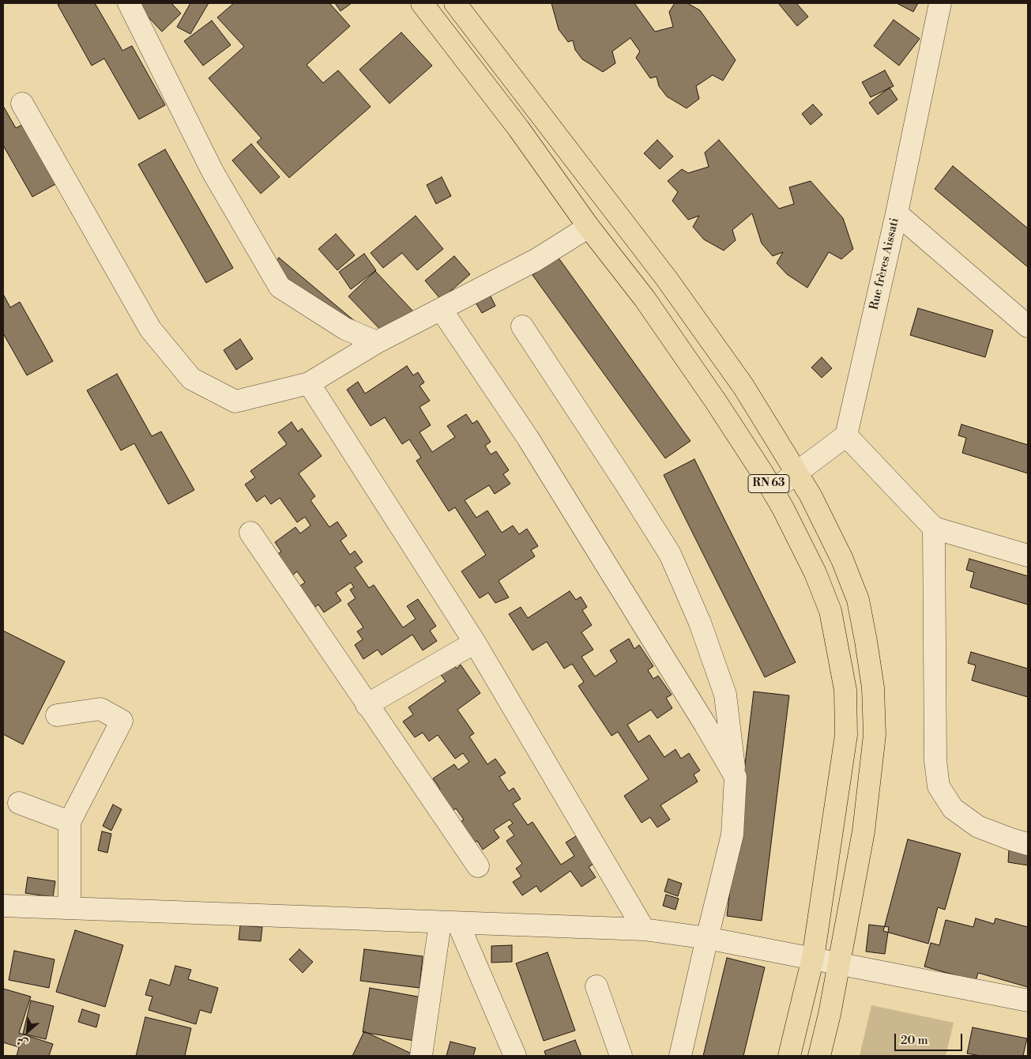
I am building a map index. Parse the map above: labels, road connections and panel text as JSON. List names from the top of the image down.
{
  "streets": {
    "main road": ["RN 63"],
    "street": ["Rue frères Aissati"]
  },
  "scale_bar": "20 m",
  "north": "bottom left"
}
